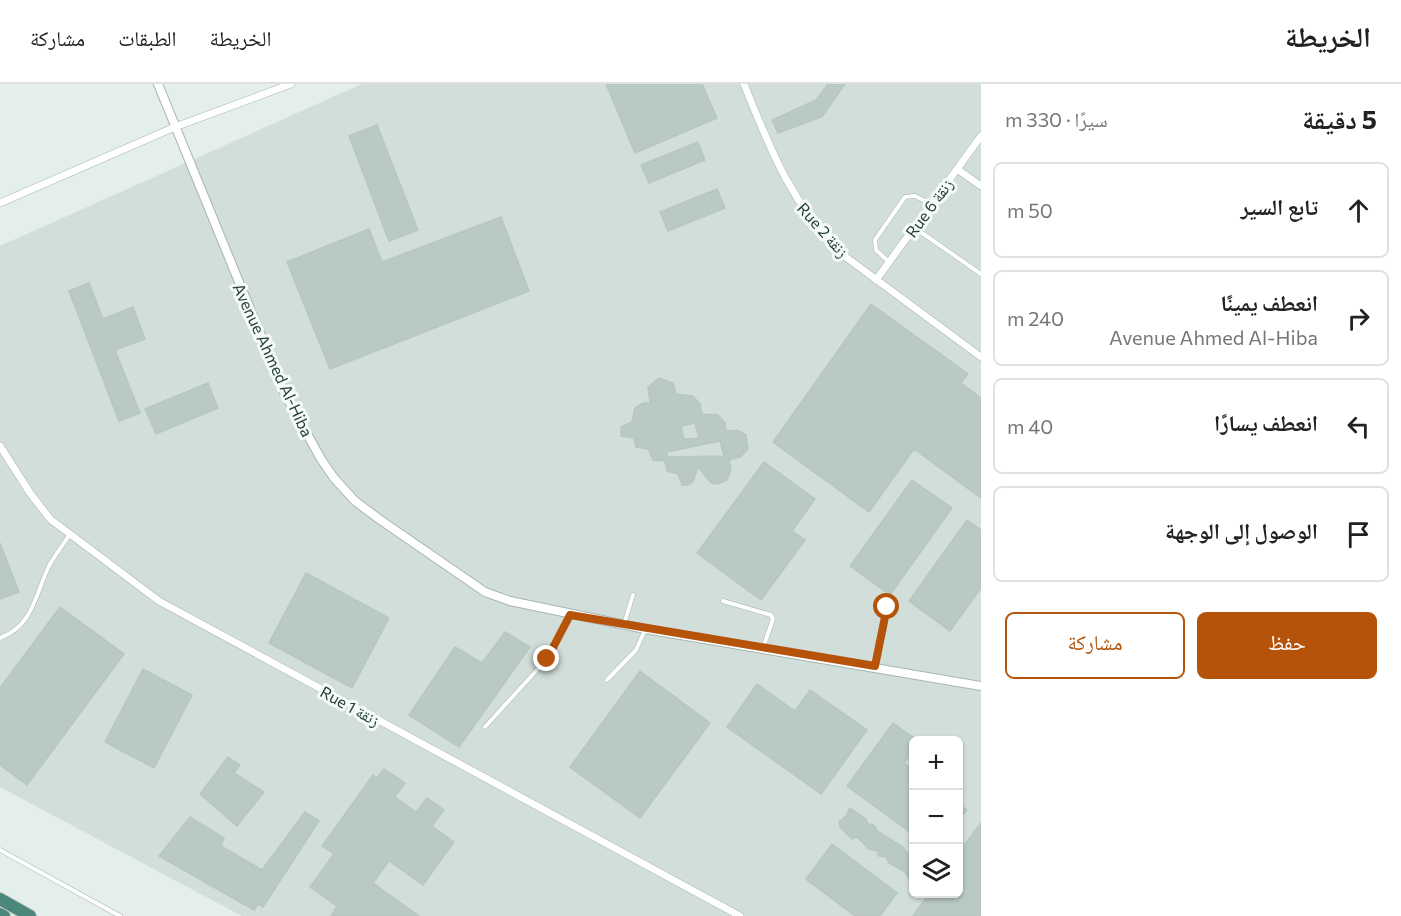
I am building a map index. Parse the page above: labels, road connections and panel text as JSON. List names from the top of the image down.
{
  "streets": {
    "street": [
      "Rue 6 زنقة",
      "Rue 2 زنقة",
      "Avenue Ahmed Al-Hiba",
      "Rue 1 زنقة"
    ]
  },
  "crossings": [
    ["Rue 6 زنقة", "Rue 2 زنقة"]
  ],
  "page": {
    "header": "الخريطة",
    "nav": ["الخريطة", "الطبقات", "مشاركة"],
    "heading": ["5 دقيقة", "سيرًا · 330 m"],
    "list": [
      ["تابع السير", "50 m"],
      ["انعطف يمينًا", "Avenue Ahmed Al-Hiba", "240 m"],
      ["انعطف يسارًا", "40 m"],
      "الوصول إلى الوجهة"
    ],
    "buttons": ["حفظ", "مشاركة"],
    "map_buttons": ["+", "−"]
  }
}
